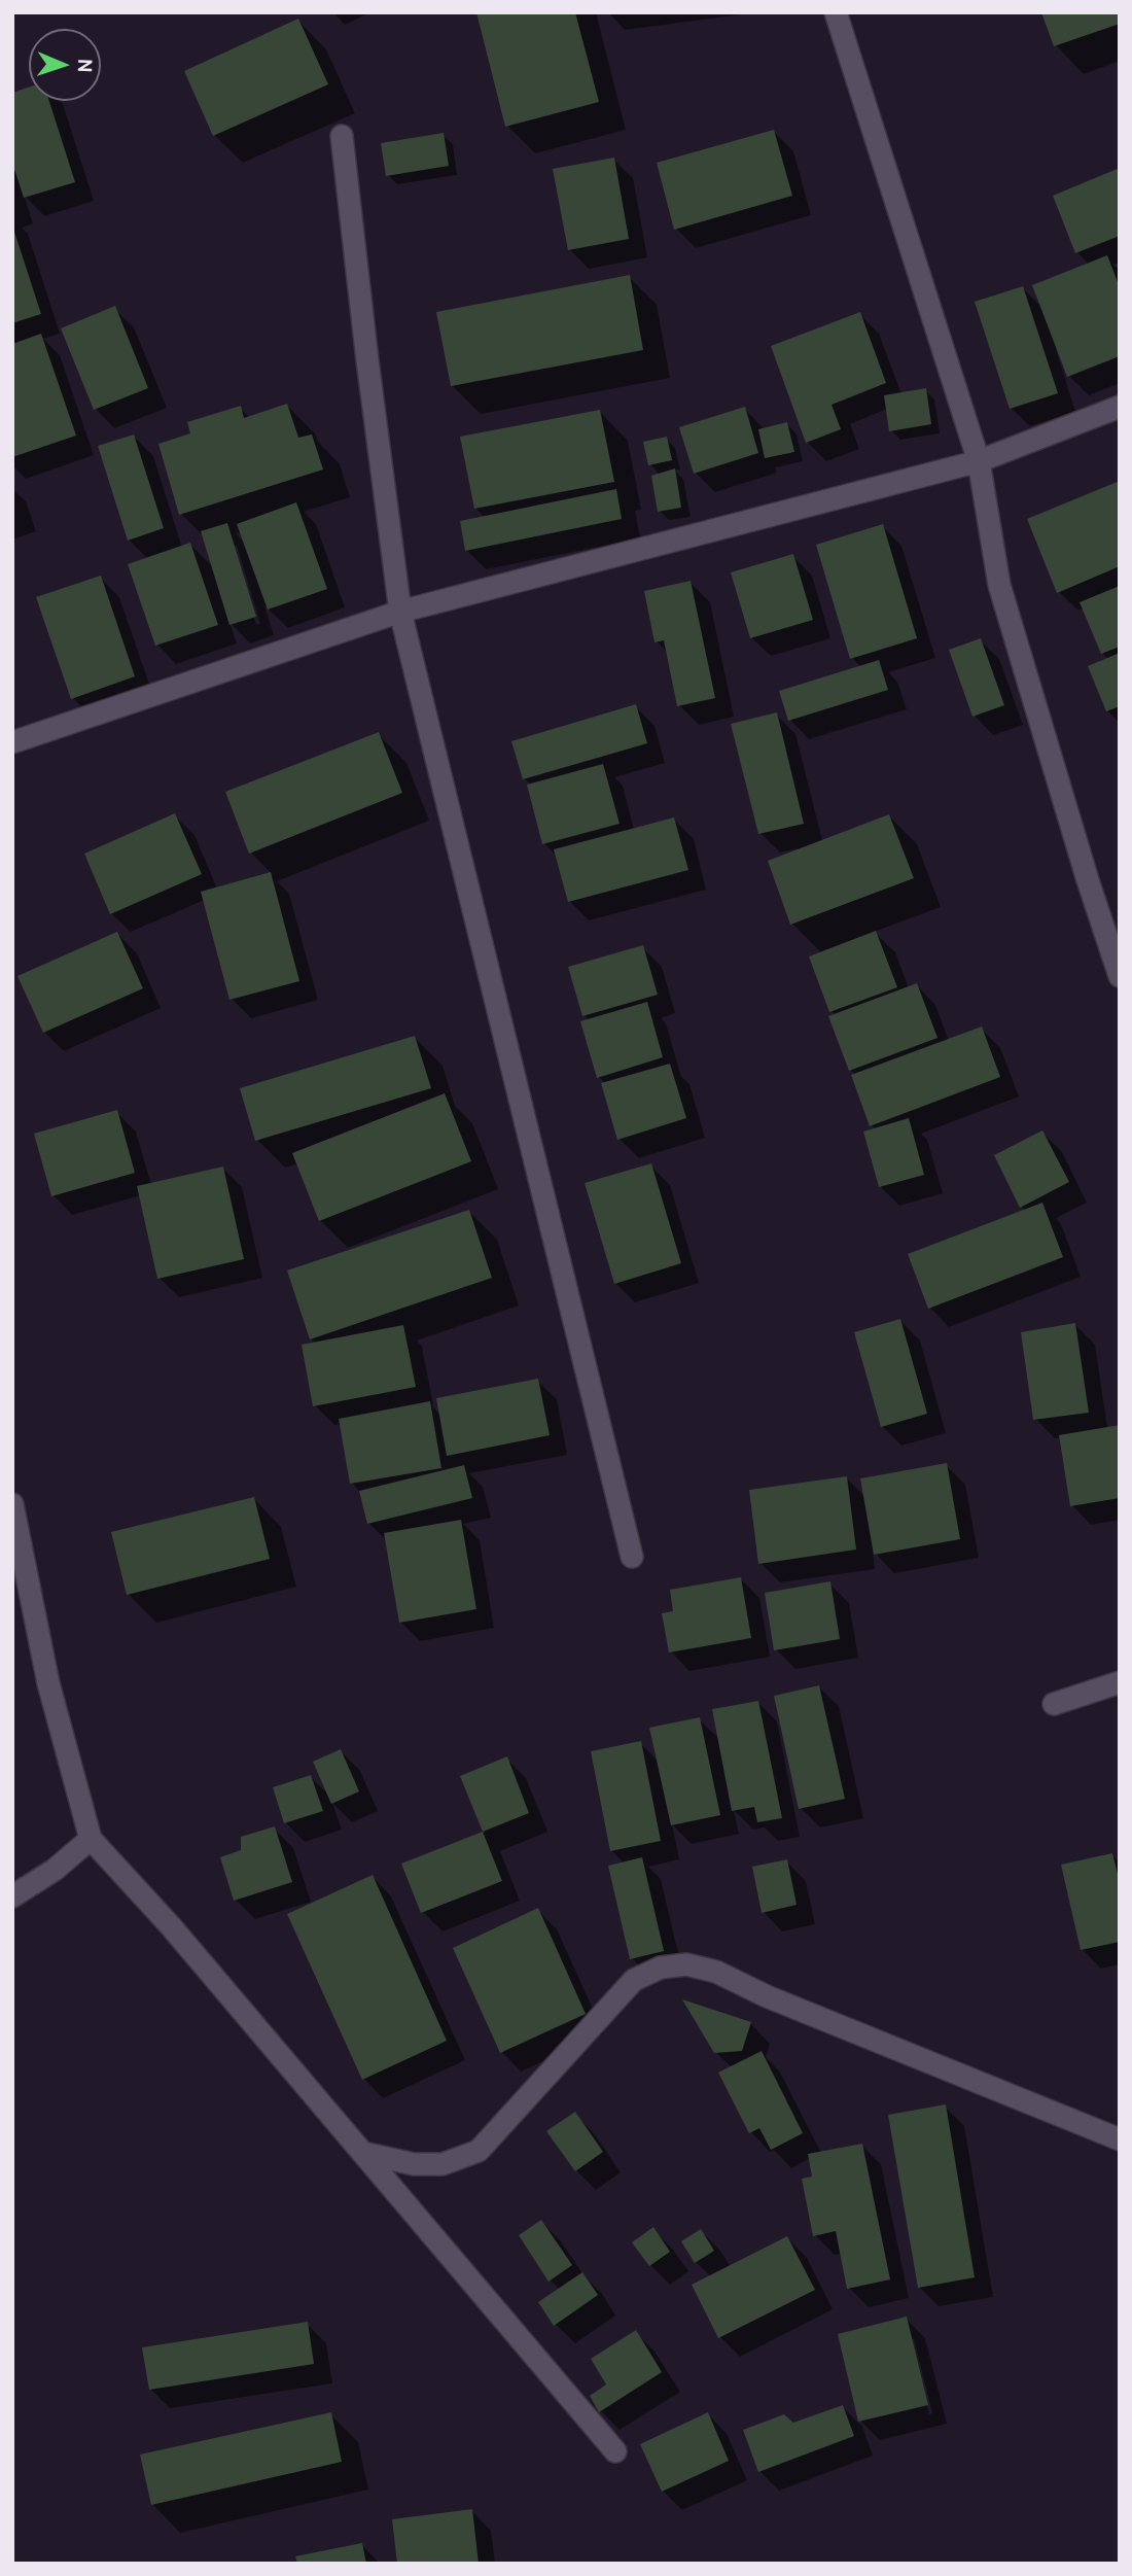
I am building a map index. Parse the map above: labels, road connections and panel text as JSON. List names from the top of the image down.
{
  "north": "right"
}
